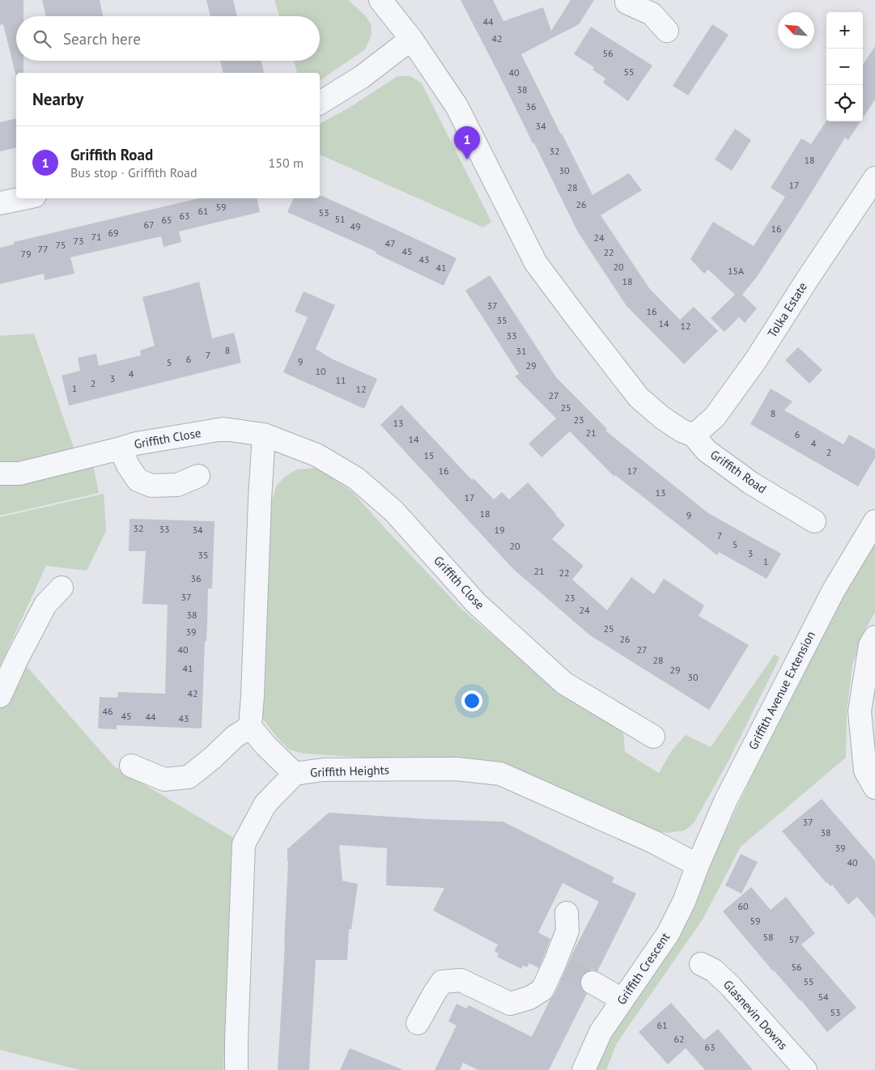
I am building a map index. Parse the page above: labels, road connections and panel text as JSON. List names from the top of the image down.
{
  "streets": {
    "street": [
      "Tolka Estate",
      "Griffith Close",
      "Griffith Road",
      "Griffith Avenue Extension",
      "Griffith Heights",
      "Griffith Crescent",
      "Glasnevin Downs"
    ]
  },
  "crossings": [
    ["Tolka Estate", "Griffith Road"],
    ["Griffith Avenue Extension", "Griffith Heights"],
    ["Griffith Avenue Extension", "Griffith Crescent"],
    ["Griffith Heights", "Griffith Crescent"]
  ],
  "house_numbers": [
    "44",
    "42",
    "56",
    "55",
    "40",
    "38",
    "36",
    "34",
    "32",
    "18",
    "30",
    "17",
    "28",
    "26",
    "59",
    "61",
    "53",
    "63",
    "51",
    "65",
    "67",
    "49",
    "16",
    "69",
    "71",
    "24",
    "73",
    "47",
    "75",
    "77",
    "45",
    "22",
    "79",
    "43",
    "20",
    "41",
    "15A",
    "18",
    "37",
    "16",
    "35",
    "14",
    "12",
    "33",
    "8",
    "31",
    "7",
    "6",
    "9",
    "5",
    "29",
    "10",
    "4",
    "3",
    "11",
    "2",
    "1",
    "12",
    "27",
    "25",
    "8",
    "23",
    "13",
    "21",
    "6",
    "14",
    "4",
    "2",
    "15",
    "16",
    "17",
    "13",
    "17",
    "18",
    "9",
    "32",
    "33",
    "34",
    "19",
    "7",
    "5",
    "20",
    "3",
    "35",
    "1",
    "21",
    "22",
    "36",
    "37",
    "23",
    "24",
    "38",
    "25",
    "39",
    "26",
    "40",
    "27",
    "28",
    "41",
    "29",
    "30",
    "42",
    "46",
    "45",
    "44",
    "43",
    "37",
    "38",
    "39",
    "40",
    "60",
    "59",
    "58",
    "57",
    "56",
    "55",
    "54",
    "53",
    "61",
    "62",
    "63"
  ],
  "north": "top left",
  "page": {
    "map_buttons": ["+", "−"],
    "search": "Search here",
    "heading": "Nearby",
    "list": [
      {
        "mark": "1",
        "name": "Griffith Road",
        "note": "Bus stop · Griffith Road",
        "value": "150 m"
      }
    ],
    "pins": "1"
  }
}
